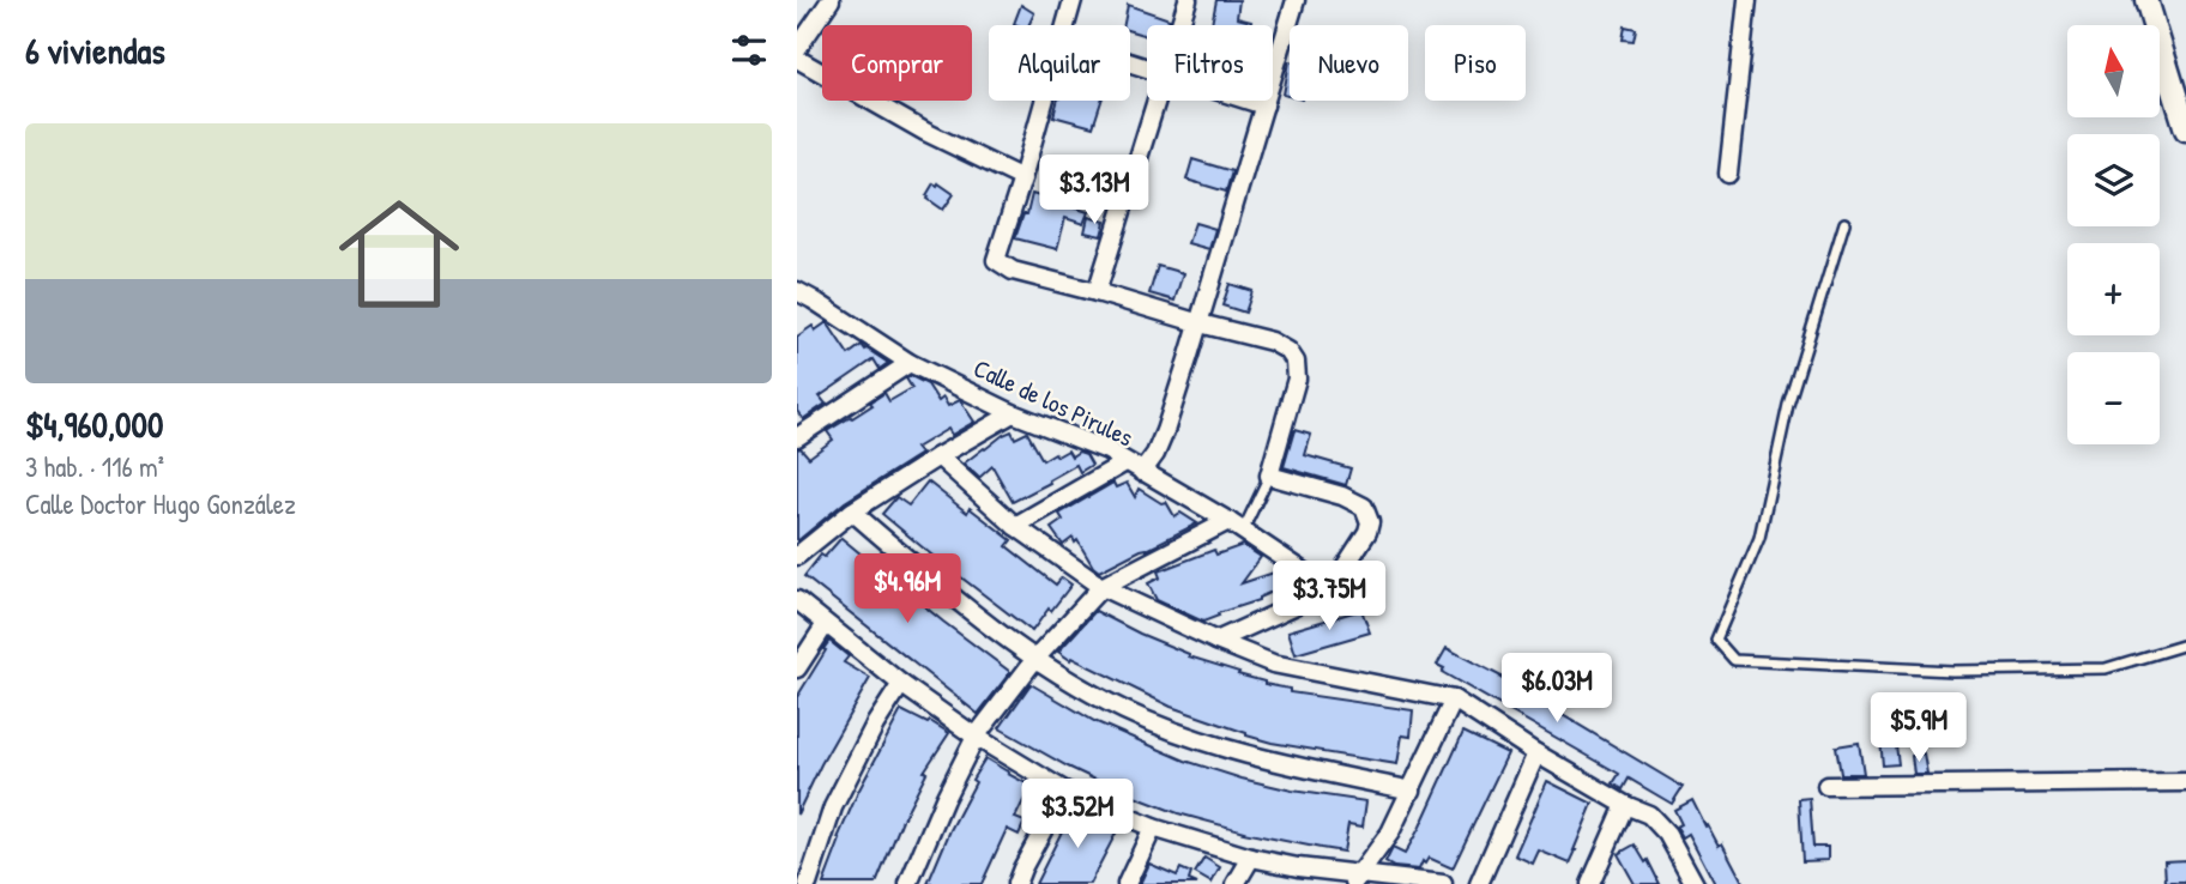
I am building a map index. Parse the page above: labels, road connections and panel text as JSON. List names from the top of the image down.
{
  "streets": {
    "street": ["Calle de los Pirules"]
  },
  "north": "top",
  "page": {
    "heading": "6 viviendas",
    "map_buttons": ["+", "−"],
    "chip": [
      "Comprar",
      "Alquilar",
      "Filtros",
      "Nuevo",
      "Piso"
    ],
    "list": [
      {
        "name": "$4,960,000",
        "note": "3 hab. · 116 m² · Calle Doctor Hugo González"
      }
    ],
    "price": [
      "$3.13M",
      "$4.96M",
      "$3.75M",
      "$6.03M",
      "$5.9M",
      "$3.52M"
    ]
  }
}
